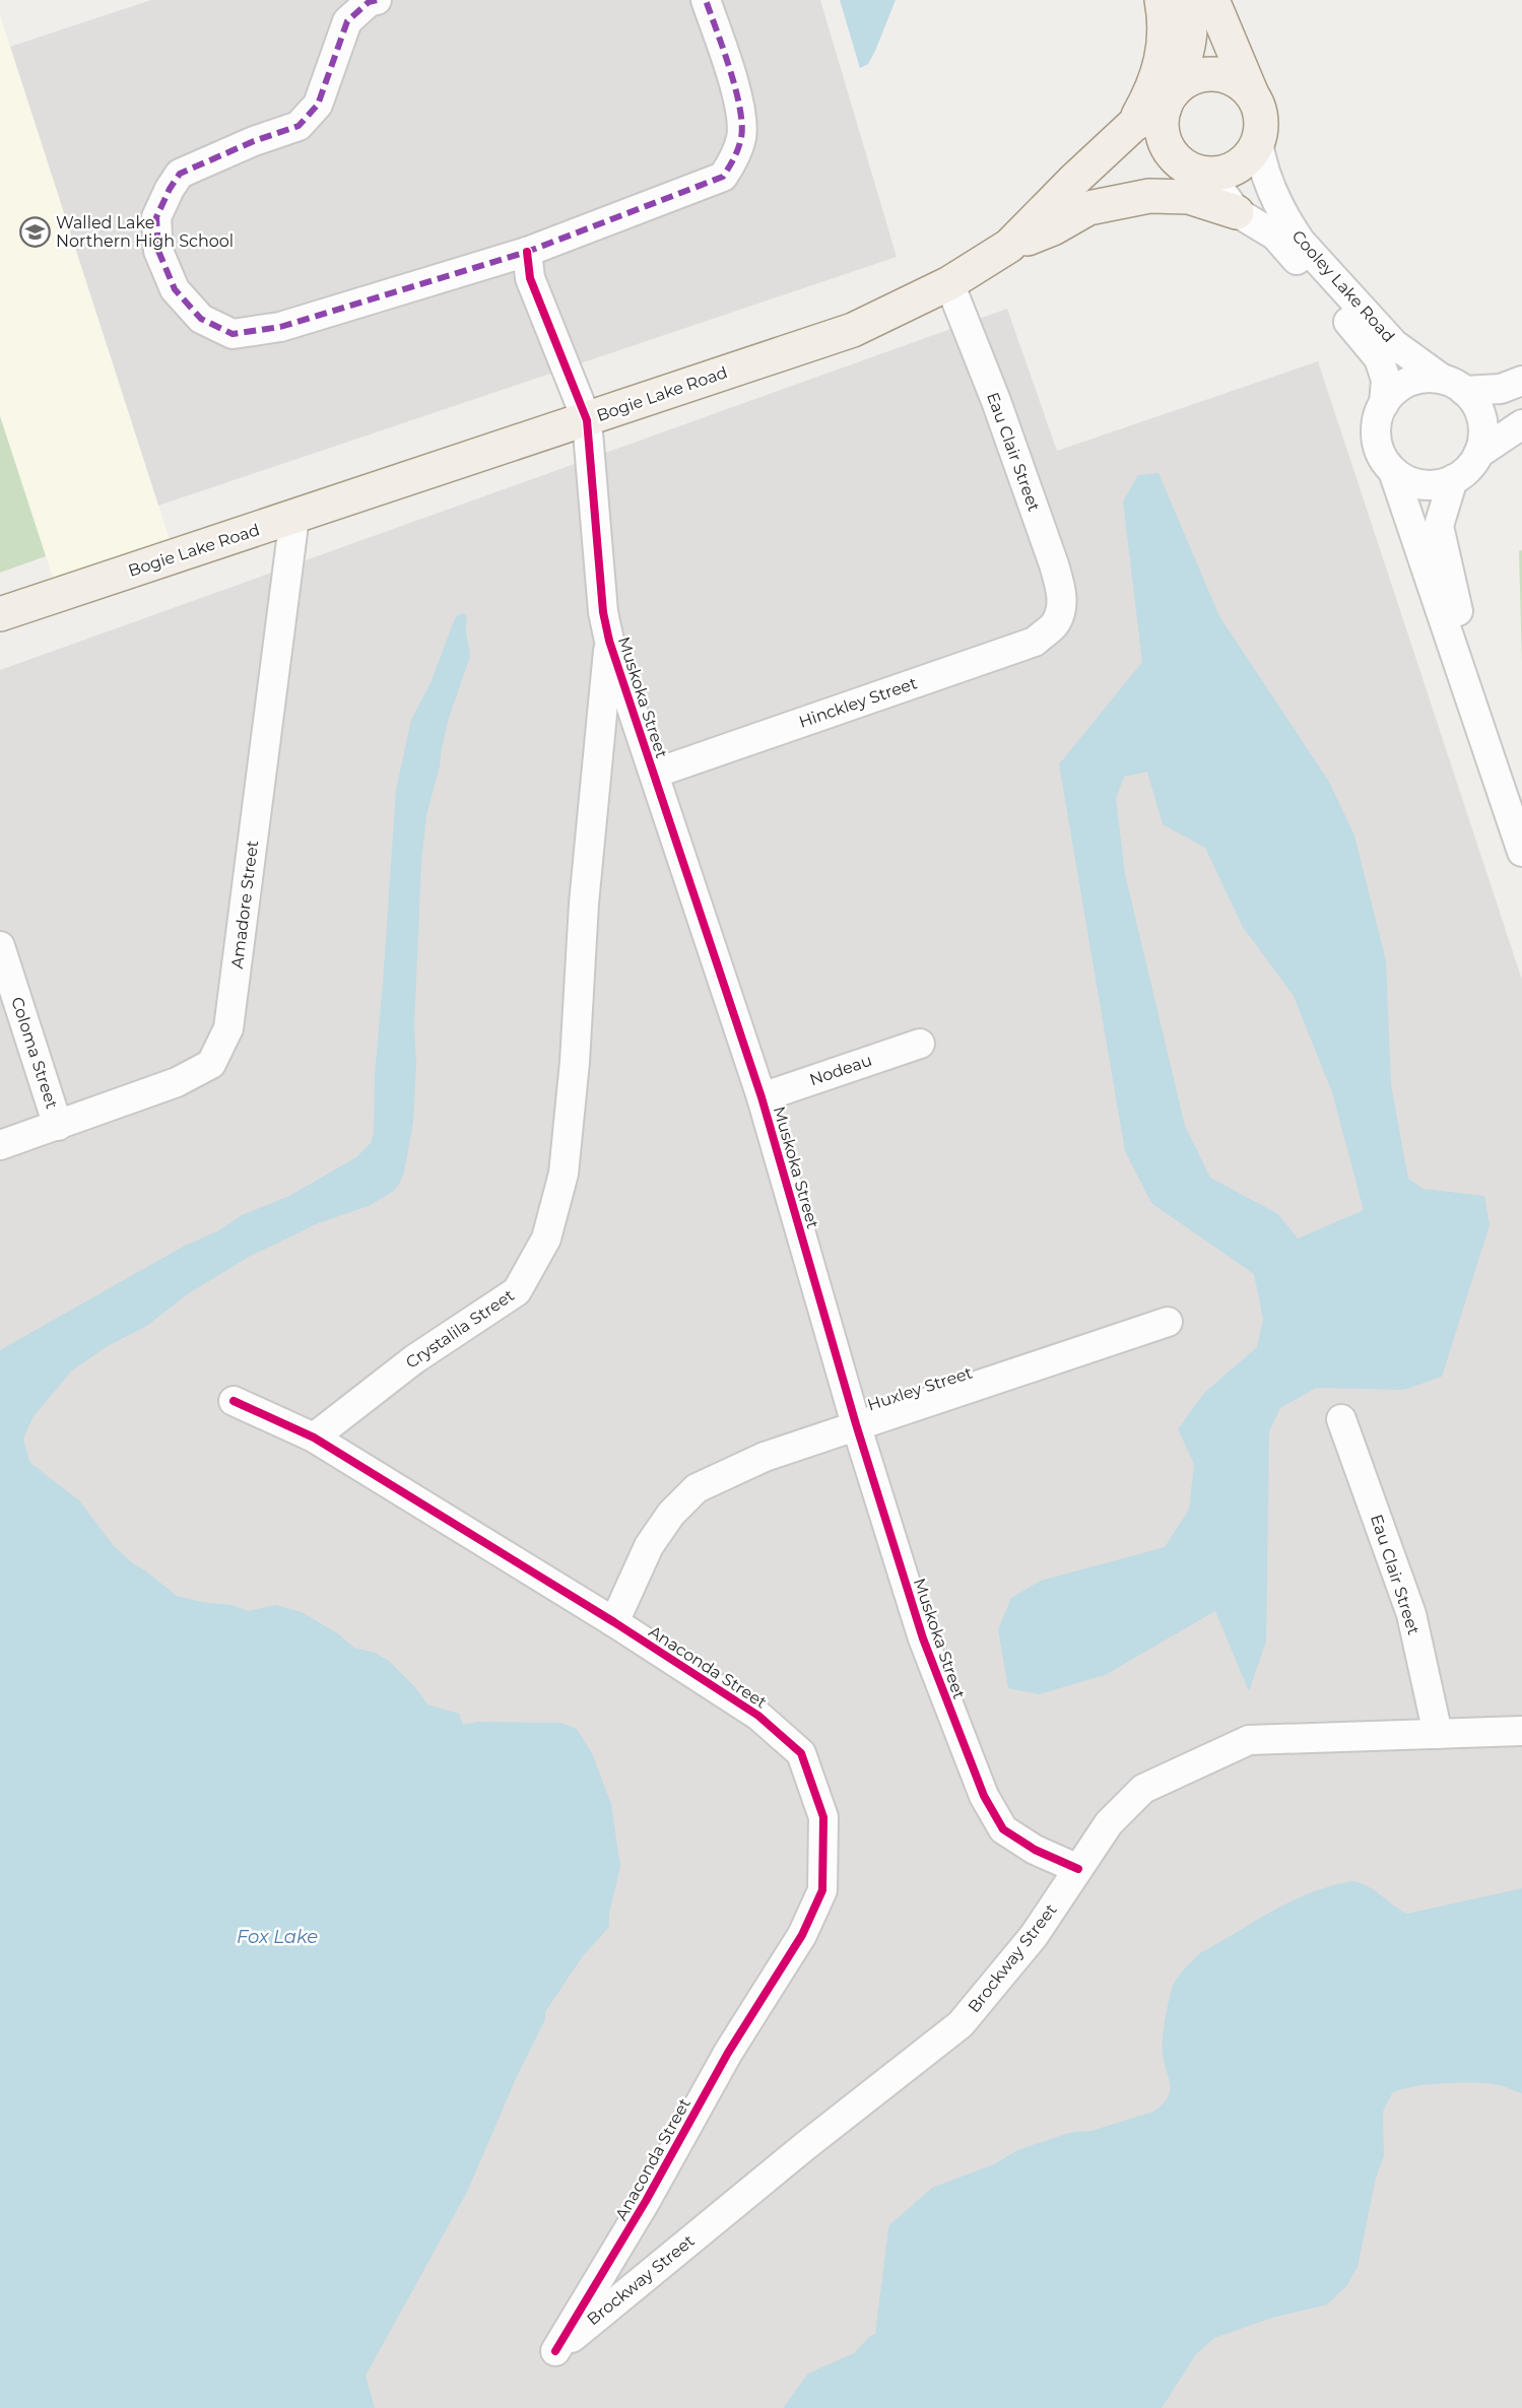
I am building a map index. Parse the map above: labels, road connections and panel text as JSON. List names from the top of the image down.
{
  "streets": {
    "main road": ["Bogie Lake Road"],
    "street": [
      "Cooley Lake Road",
      "Eau Clair Street",
      "Muskoka Street",
      "Hinckley Street",
      "Amadore Street",
      "Coloma Street",
      "Nodeau",
      "Crystalila Street",
      "Huxley Street",
      "Anaconda Street",
      "Brockway Street"
    ]
  },
  "crossings": [
    ["Cooley Lake Road", "Bogie Lake Road"],
    ["Bogie Lake Road", "Eau Clair Street"],
    ["Bogie Lake Road", "Muskoka Street"],
    ["Bogie Lake Road", "Amadore Street"],
    ["Eau Clair Street", "Hinckley Street"],
    ["Eau Clair Street", "Brockway Street"],
    ["Muskoka Street", "Hinckley Street"],
    ["Muskoka Street", "Nodeau"],
    ["Muskoka Street", "Crystalila Street"],
    ["Muskoka Street", "Huxley Street"],
    ["Muskoka Street", "Brockway Street"],
    ["Amadore Street", "Coloma Street"],
    ["Crystalila Street", "Anaconda Street"],
    ["Huxley Street", "Anaconda Street"],
    ["Anaconda Street", "Brockway Street"]
  ],
  "water": ["Fox Lake"],
  "places": {
    "school or university": ["Walled Lake Northern High School"]
  }
}
